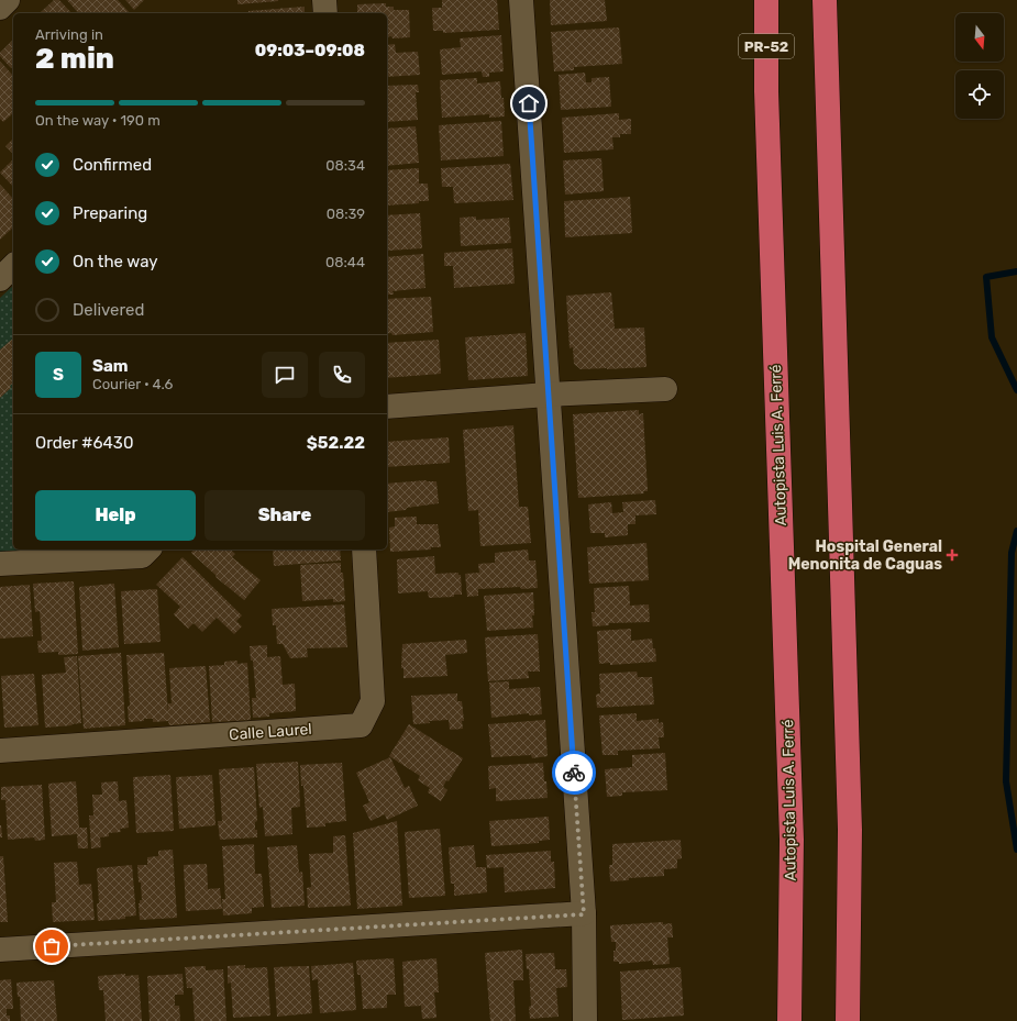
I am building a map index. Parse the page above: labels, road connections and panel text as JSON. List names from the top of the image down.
{
  "streets": {
    "highway": ["PR-52", "Autopista Luis A. Ferré"],
    "street": ["Calle Laurel"]
  },
  "places": {
    "health": ["Hospital General Menonita de Caguas"]
  },
  "north": "bottom",
  "page": {
    "heading": ["2 min", "Arriving in", "09:03–09:08"],
    "panel": [
      "Sam",
      "Courier · 4.6",
      "Order #6430",
      "$52.22"
    ],
    "bar": "On the way · 190 m",
    "list": [
      ["Confirmed", "08:34"],
      ["Preparing", "08:39"],
      ["On the way", "08:44"],
      "Delivered"
    ],
    "round": "S",
    "buttons": ["Help", "Share"]
  }
}
